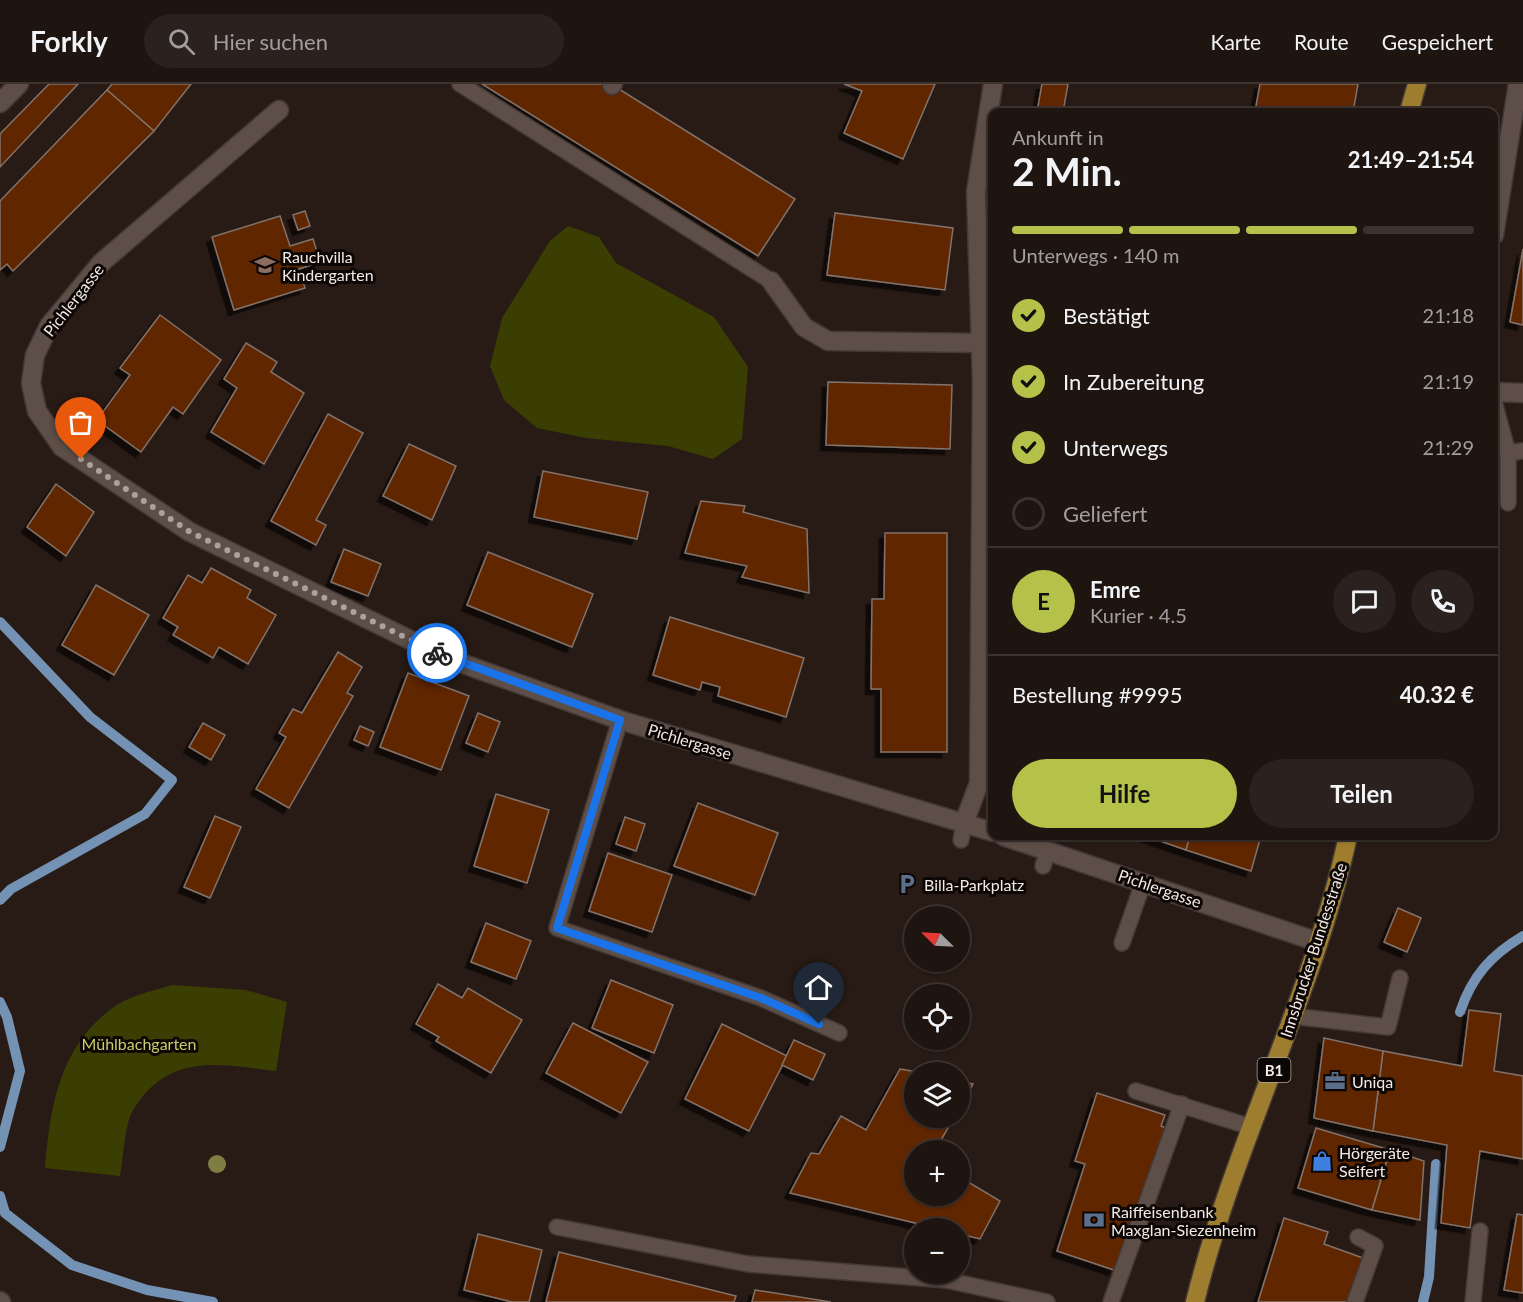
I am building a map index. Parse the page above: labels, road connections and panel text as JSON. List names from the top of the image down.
{
  "streets": {
    "main road": ["Innsbrucker Bundesstraße", "B1"],
    "street": ["Pichlergasse"]
  },
  "crossings": [
    ["Pichlergasse", "Innsbrucker Bundesstraße"]
  ],
  "parks": ["Mühlbachgarten"],
  "places": {
    "school or university": ["Rauchvilla Kindergarten"],
    "parking": ["Billa-Parkplatz"],
    "office": ["Uniqa"],
    "shop": ["Hörgeräte Seifert"],
    "bank": ["Raiffeisenbank Maxglan-Siezenheim"]
  },
  "north": "top left",
  "page": {
    "header": "Forkly",
    "search": "Hier suchen",
    "nav": ["Karte", "Route", "Gespeichert"],
    "heading": ["2 Min.", "Ankunft in", "21:49–21:54"],
    "panel": [
      "Emre",
      "Kurier · 4.5",
      "Bestellung #9995",
      "40.32 €"
    ],
    "bar": "Unterwegs · 140 m",
    "list": [
      ["Bestätigt", "21:18"],
      ["In Zubereitung", "21:19"],
      ["Unterwegs", "21:29"],
      "Geliefert"
    ],
    "round": "E",
    "buttons": ["Hilfe", "Teilen"],
    "map_buttons": ["+", "−"]
  }
}
